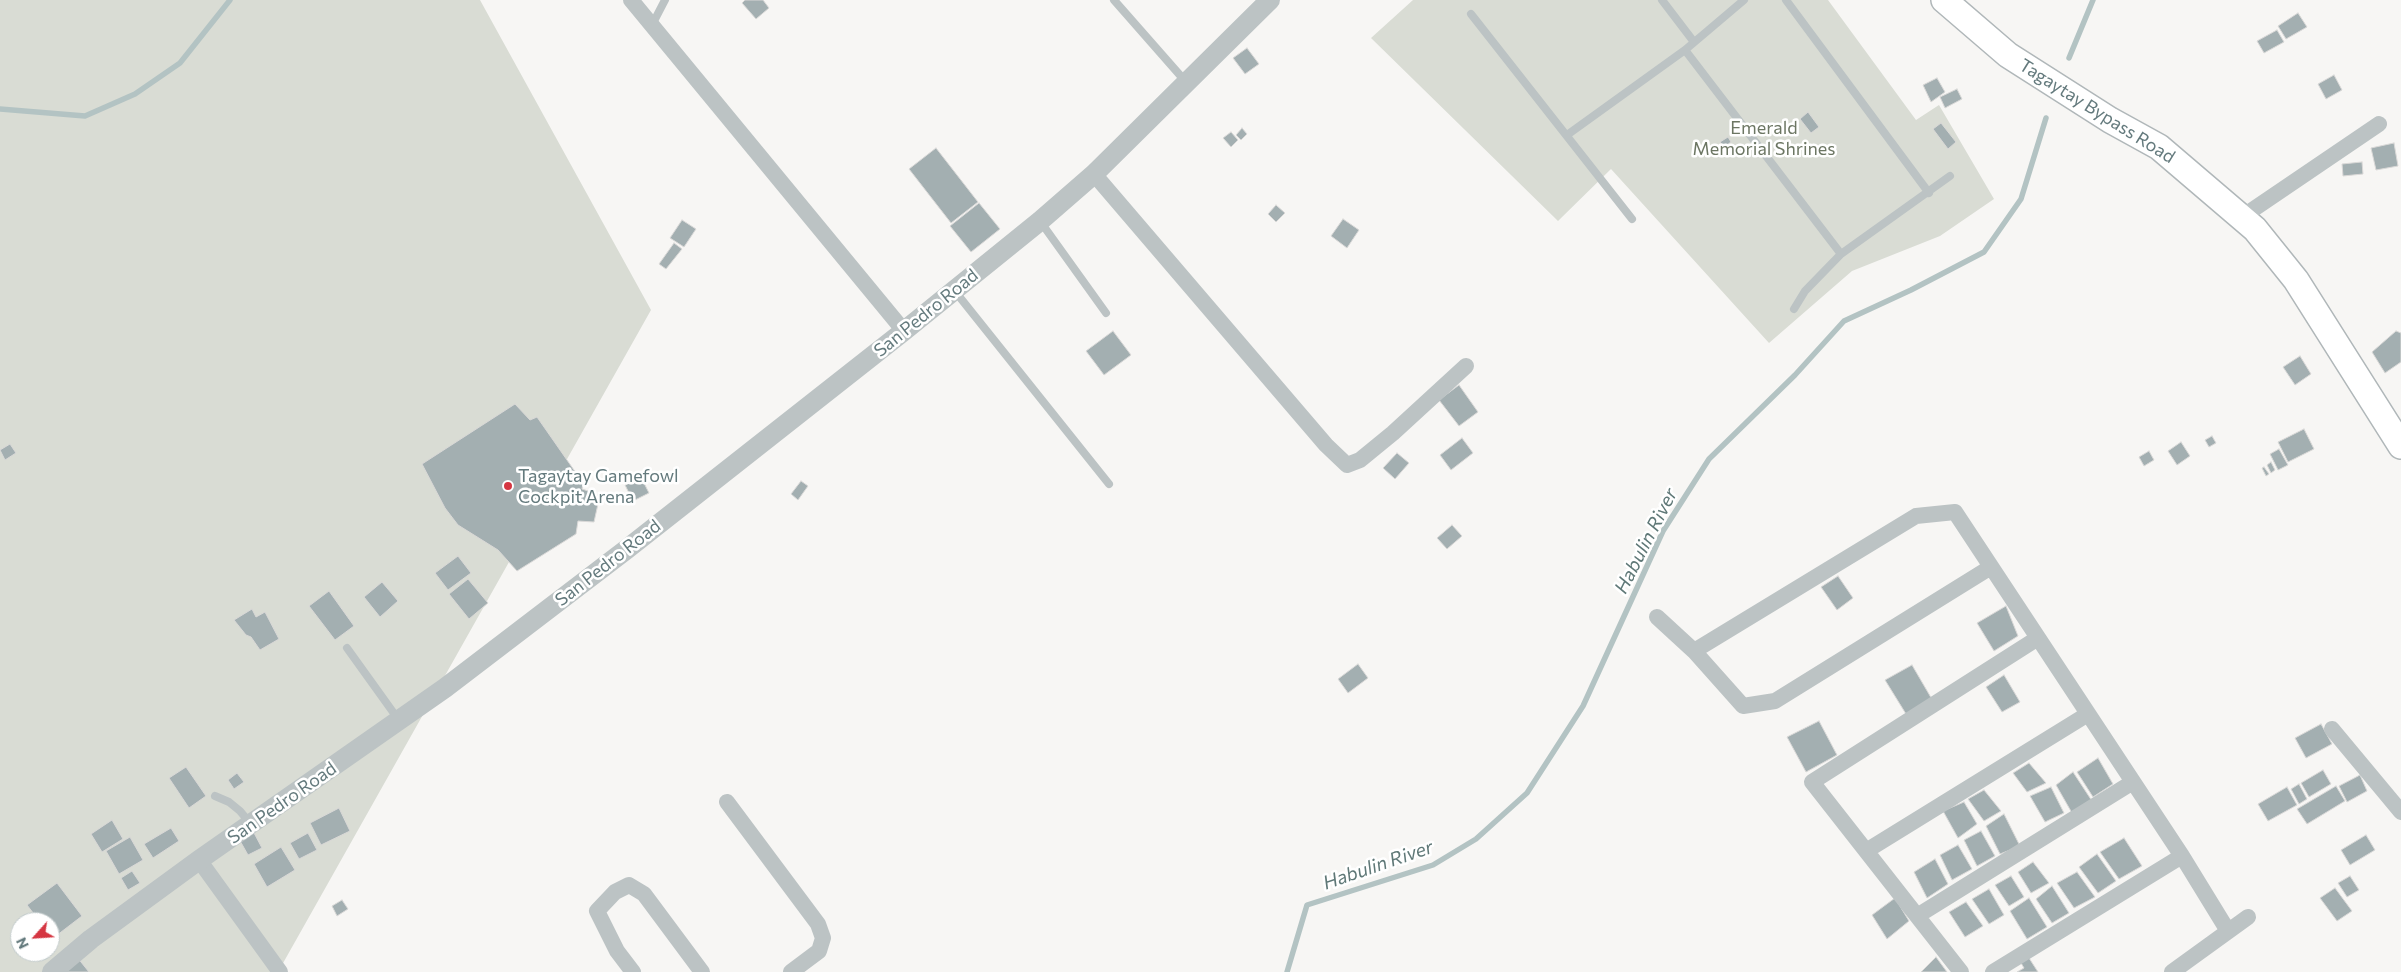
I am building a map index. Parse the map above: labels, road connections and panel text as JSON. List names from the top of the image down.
{
  "streets": {
    "main road": ["Tagaytay Bypass Road"],
    "street": ["San Pedro Road"]
  },
  "water": ["Habulin River"],
  "parks": ["Emerald Memorial Shrines"],
  "places": ["Tagaytay Gamefowl Cockpit Arena"],
  "north": "bottom left"
}
